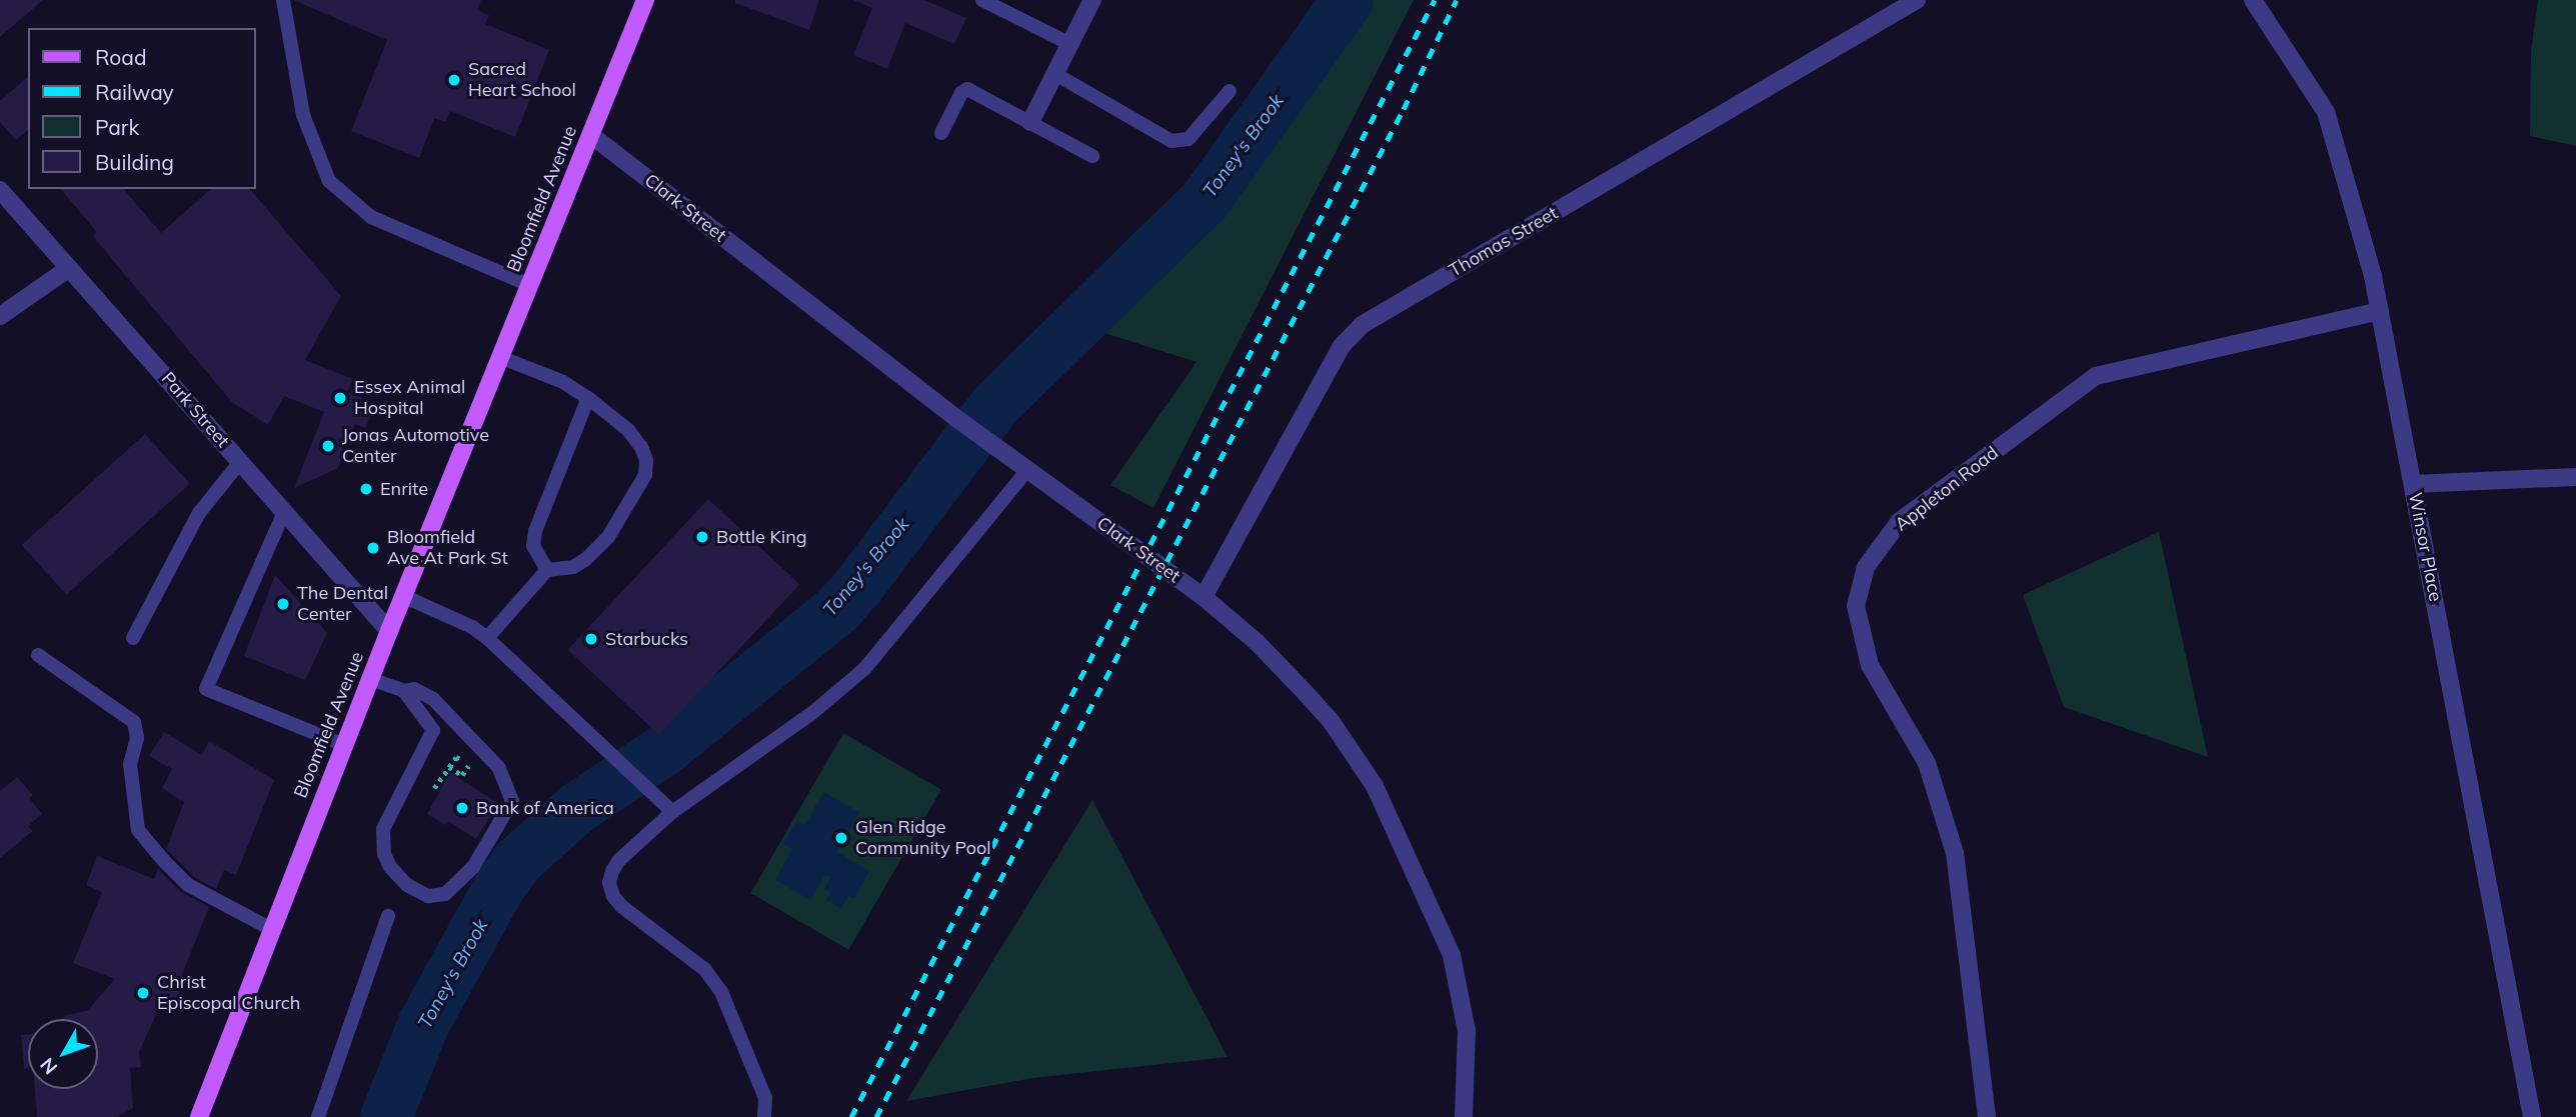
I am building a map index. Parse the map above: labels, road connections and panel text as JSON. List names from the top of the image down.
{
  "streets": {
    "main road": ["Bloomfield Avenue"],
    "street": [
      "Clark Street",
      "Thomas Street",
      "Park Street",
      "Appleton Road",
      "Winsor Place"
    ]
  },
  "crossings": [
    ["Bloomfield Avenue", "Clark Street"],
    ["Bloomfield Avenue", "Park Street"],
    ["Clark Street", "Thomas Street"],
    ["Appleton Road", "Winsor Place"]
  ],
  "water": ["Toney's Brook"],
  "places": [
    "Sacred Heart School",
    "Essex Animal Hospital",
    "Jonas Automotive Center",
    "Enrite",
    "Bottle King",
    "Bloomfield Ave At Park St",
    "The Dental Center",
    "Starbucks",
    "Bank of America",
    "Glen Ridge Community Pool",
    "Christ Episcopal Church"
  ],
  "legend": [
    "Road",
    "Railway",
    "Park",
    "Building"
  ],
  "north": "bottom left"
}
